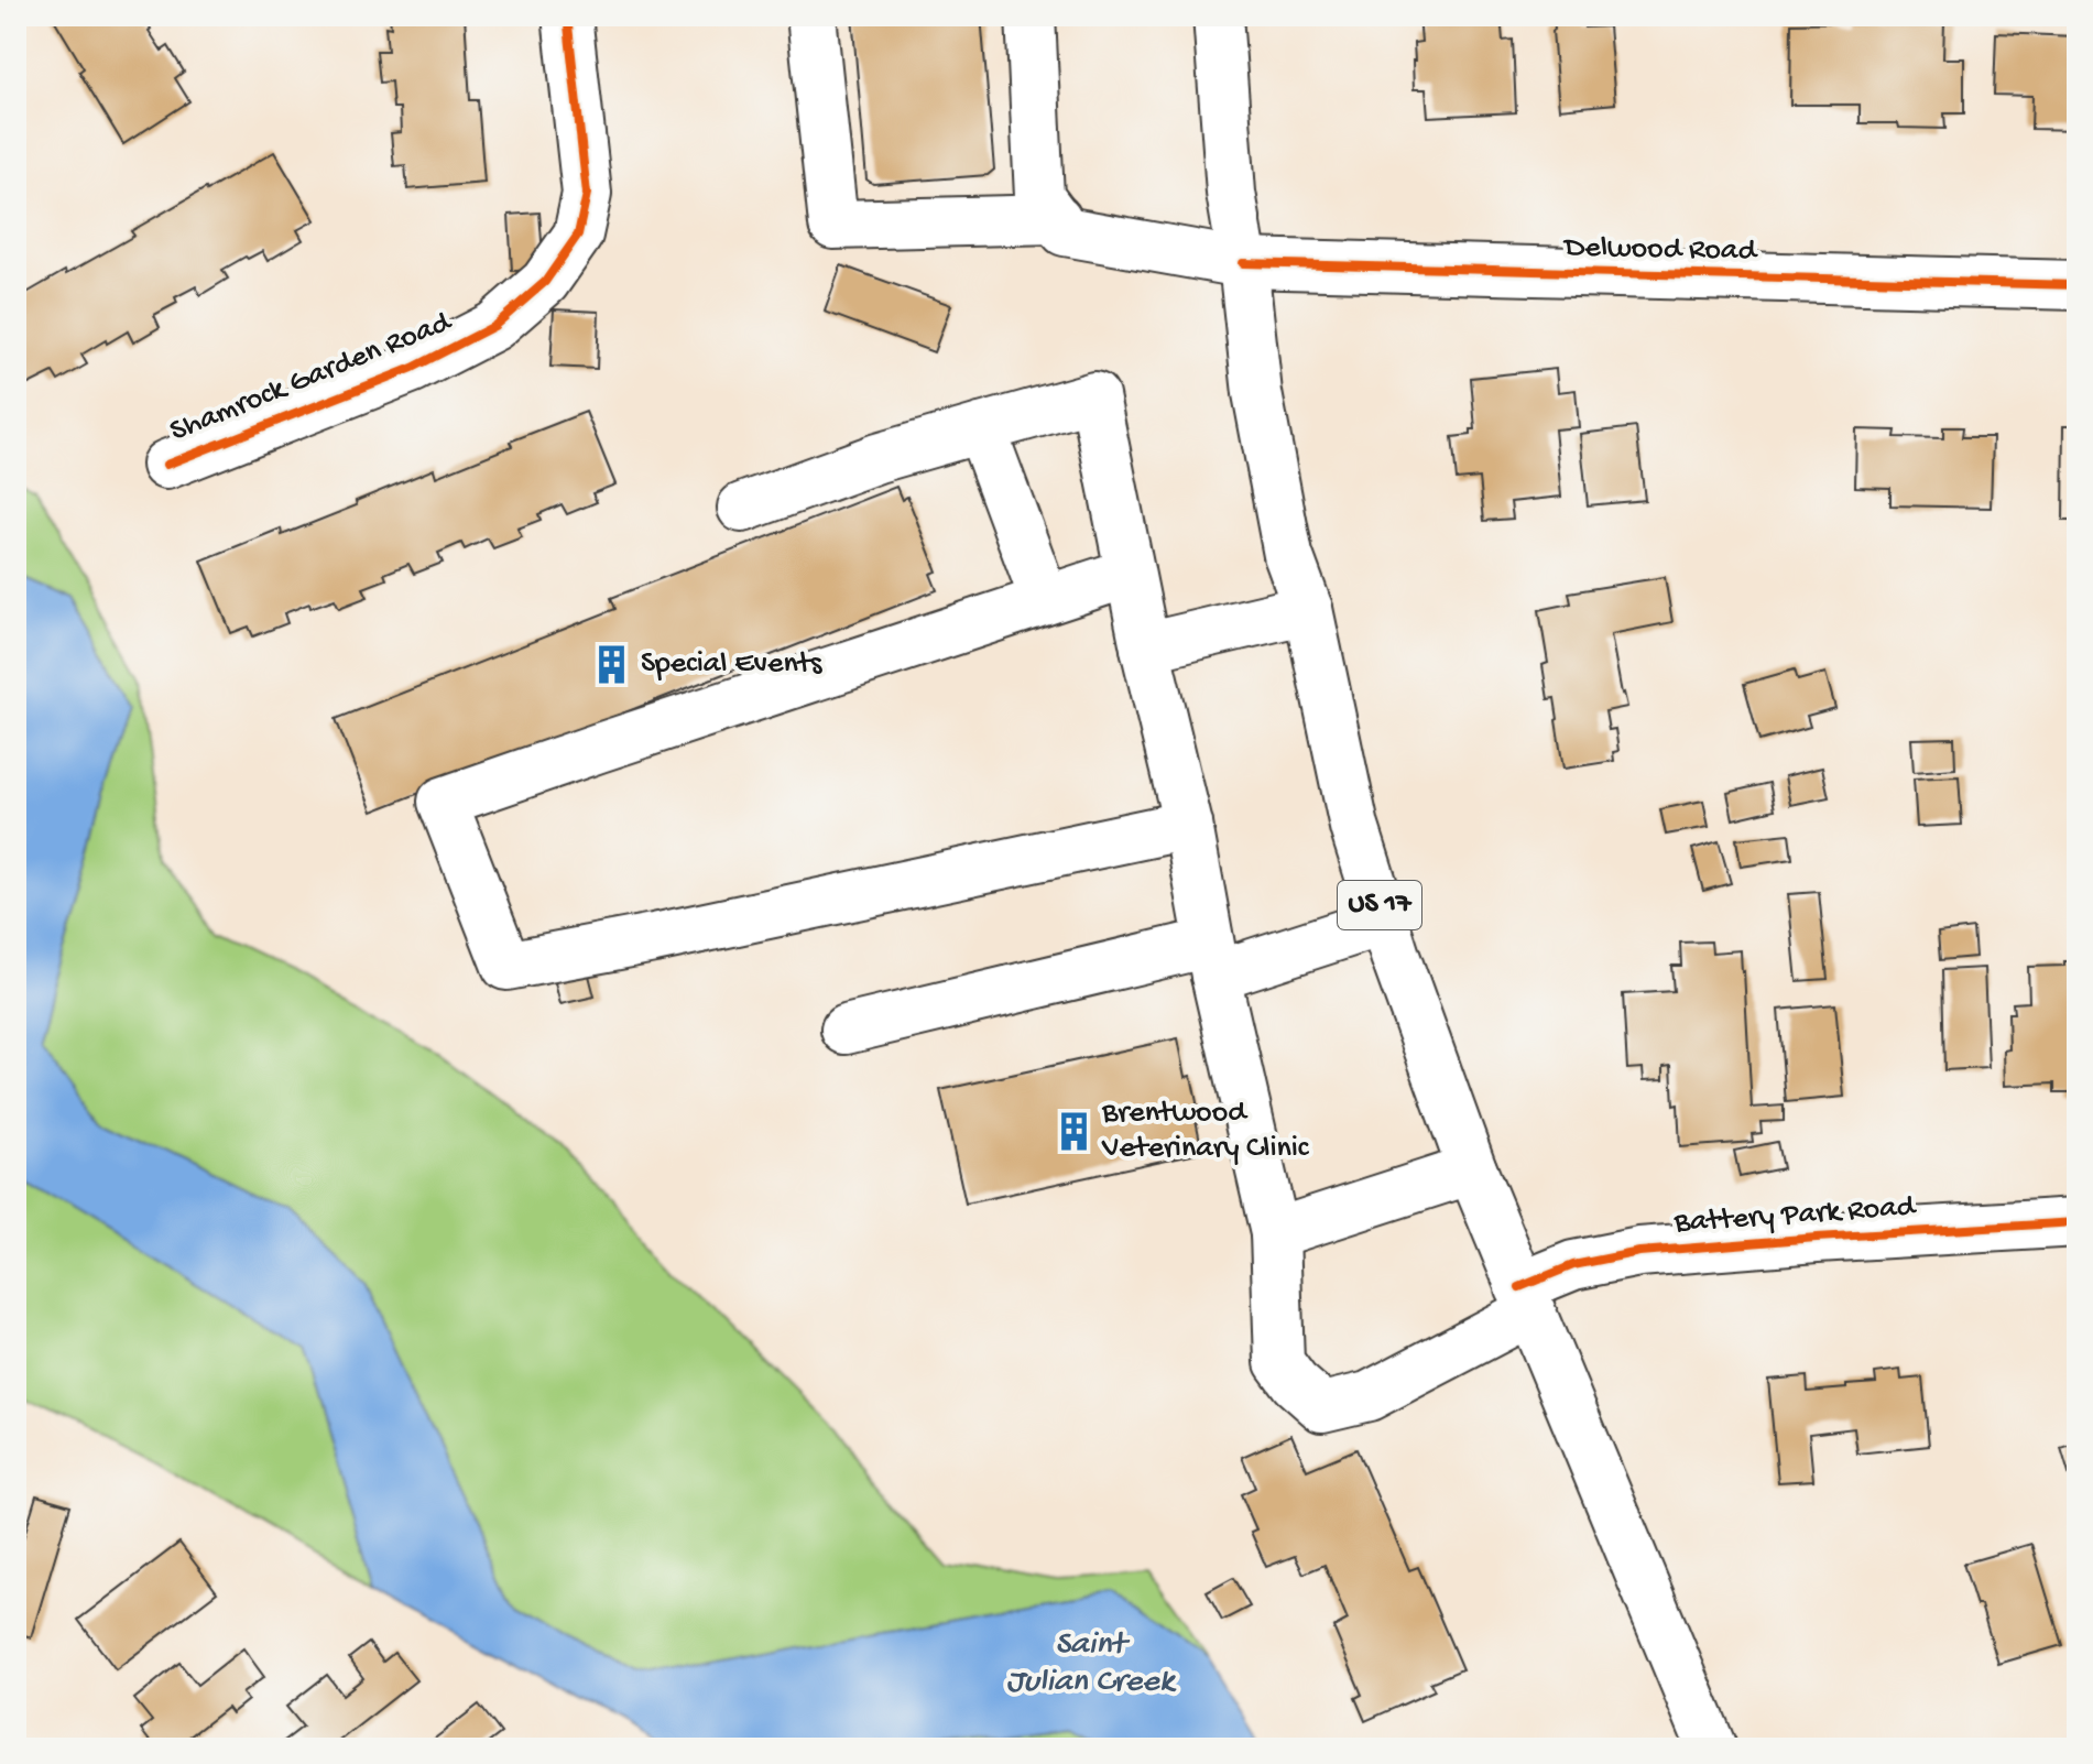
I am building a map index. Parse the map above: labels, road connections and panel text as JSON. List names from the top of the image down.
{
  "streets": {
    "street": [
      "Delwood Road",
      "Shamrock Garden Road",
      "US 17",
      "Battery Park Road"
    ]
  },
  "crossings": [
    ["Delwood Road", "US 17"],
    ["US 17", "Battery Park Road"]
  ],
  "water": ["Saint Julian Creek"],
  "places": {
    "building": ["Special Events", "Brentwood Veterinary Clinic"]
  }
}
